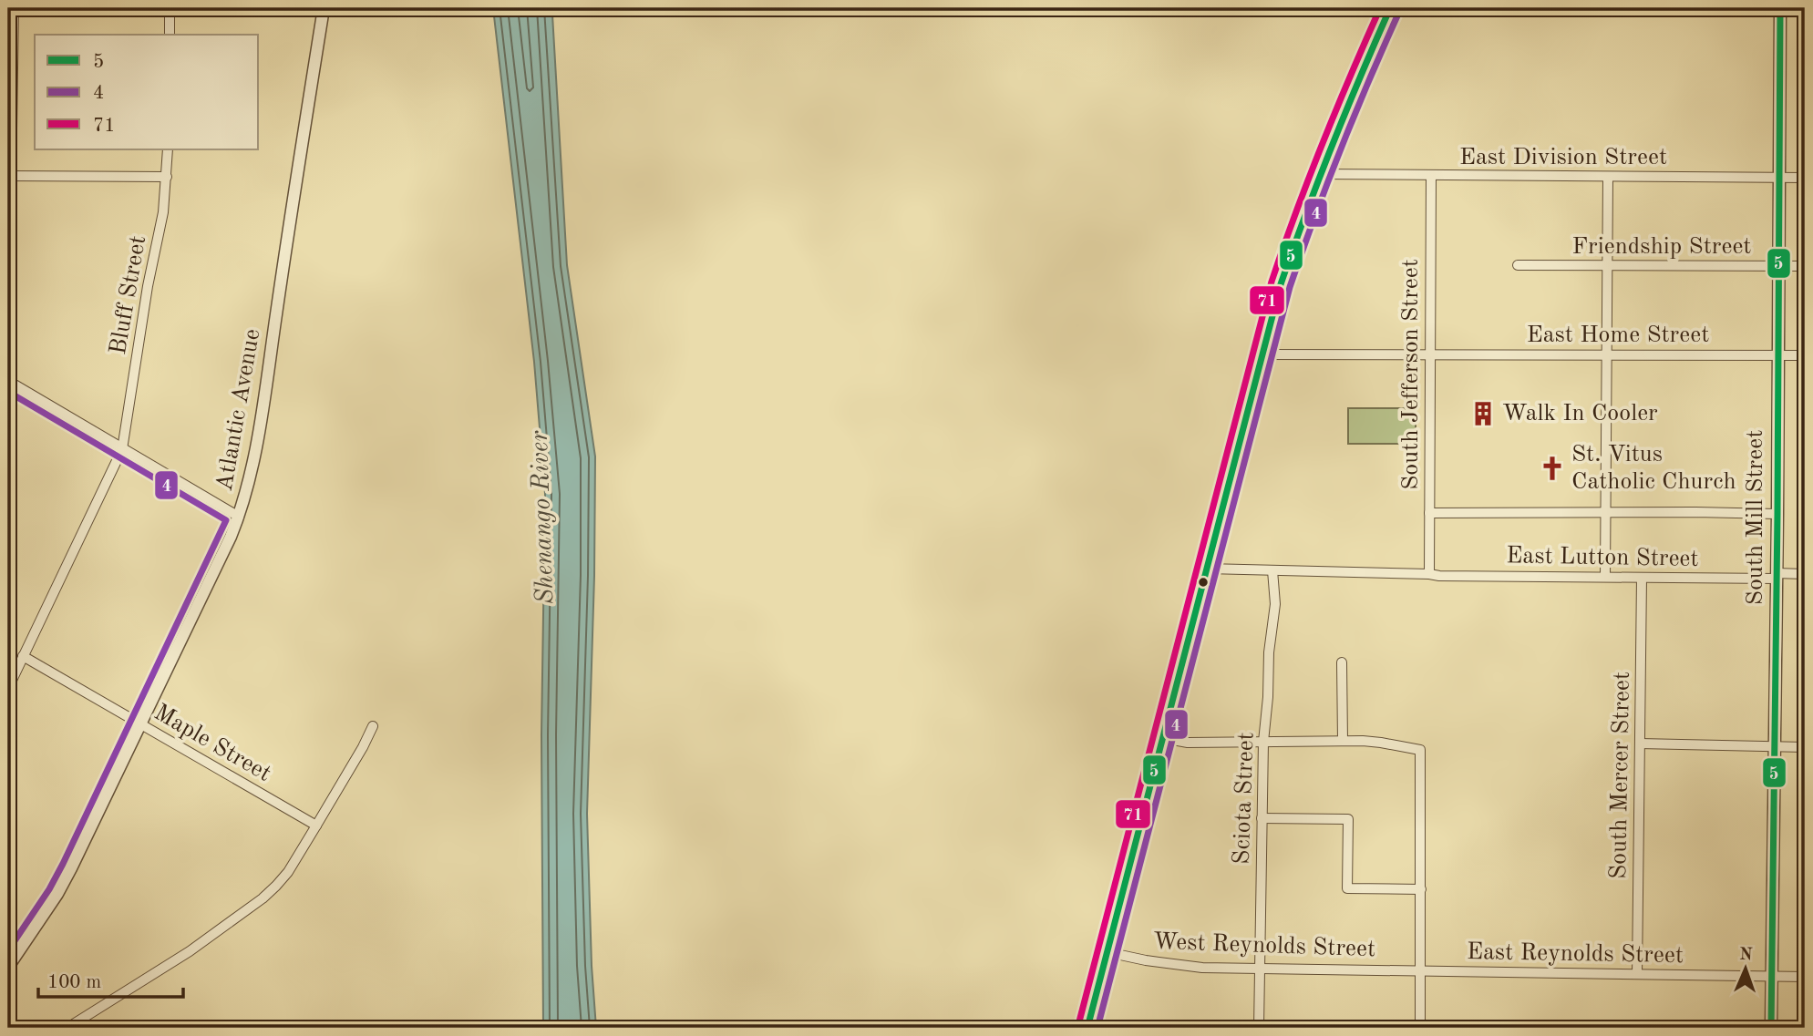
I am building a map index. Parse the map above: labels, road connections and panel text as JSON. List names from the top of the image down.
{
  "streets": {
    "street": [
      "East Division Street",
      "Friendship Street",
      "Bluff Street",
      "East Home Street",
      "South Jefferson Street",
      "Atlantic Avenue",
      "South Mill Street",
      "East Lutton Street",
      "Maple Street",
      "South Mercer Street",
      "Sciota Street",
      "West Reynolds Street",
      "East Reynolds Street"
    ]
  },
  "crossings": [
    ["East Division Street", "South Jefferson Street"],
    ["East Division Street", "South Mill Street"],
    ["Friendship Street", "South Mill Street"],
    ["Bluff Street", "Maple Street"],
    ["East Home Street", "South Jefferson Street"],
    ["East Home Street", "South Mill Street"],
    ["South Jefferson Street", "East Lutton Street"],
    ["Atlantic Avenue", "Maple Street"],
    ["South Mill Street", "East Lutton Street"],
    ["South Mill Street", "East Reynolds Street"],
    ["East Lutton Street", "South Mercer Street"],
    ["East Lutton Street", "Sciota Street"],
    ["South Mercer Street", "East Reynolds Street"],
    ["Sciota Street", "West Reynolds Street"],
    ["West Reynolds Street", "East Reynolds Street"]
  ],
  "water": ["Shenango River"],
  "places": {
    "building": ["Walk In Cooler"],
    "church": ["St. Vitus Catholic Church"]
  },
  "lines": ["transit line 5", "transit line 71", "transit line 4"],
  "legend": ["5", "4", "71"],
  "scale_bar": "100 m",
  "north": "top"
}
